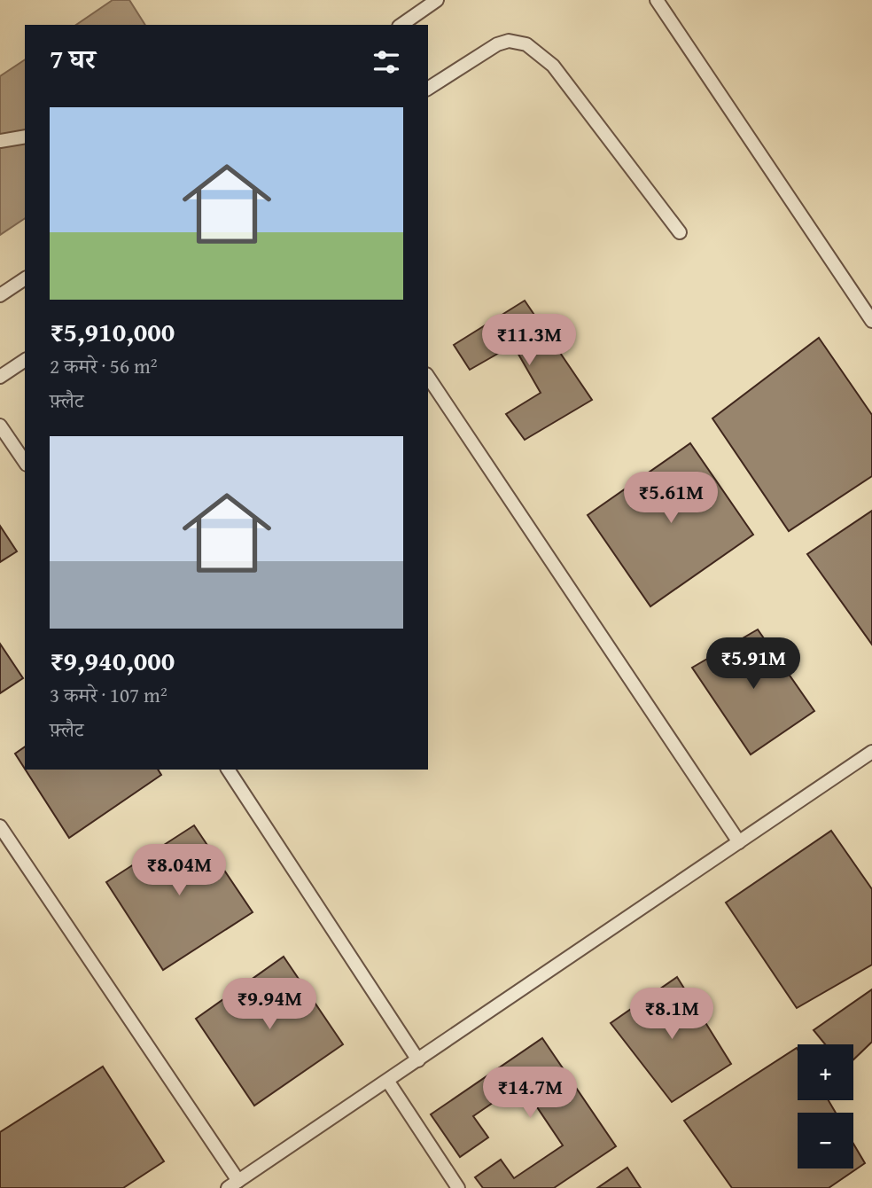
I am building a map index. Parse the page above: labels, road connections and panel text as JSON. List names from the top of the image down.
{
  "page": {
    "heading": "7 घर",
    "list": [
      {
        "name": "₹5,910,000",
        "note": "2 कमरे · 56 m² · फ़्लैट"
      },
      {
        "name": "₹9,940,000",
        "note": "3 कमरे · 107 m² · फ़्लैट"
      }
    ],
    "price": [
      "₹11.3M",
      "₹5.61M",
      "₹5.91M",
      "₹8.04M",
      "₹9.94M",
      "₹8.1M",
      "₹14.7M"
    ],
    "map_buttons": ["+", "−"]
  }
}
